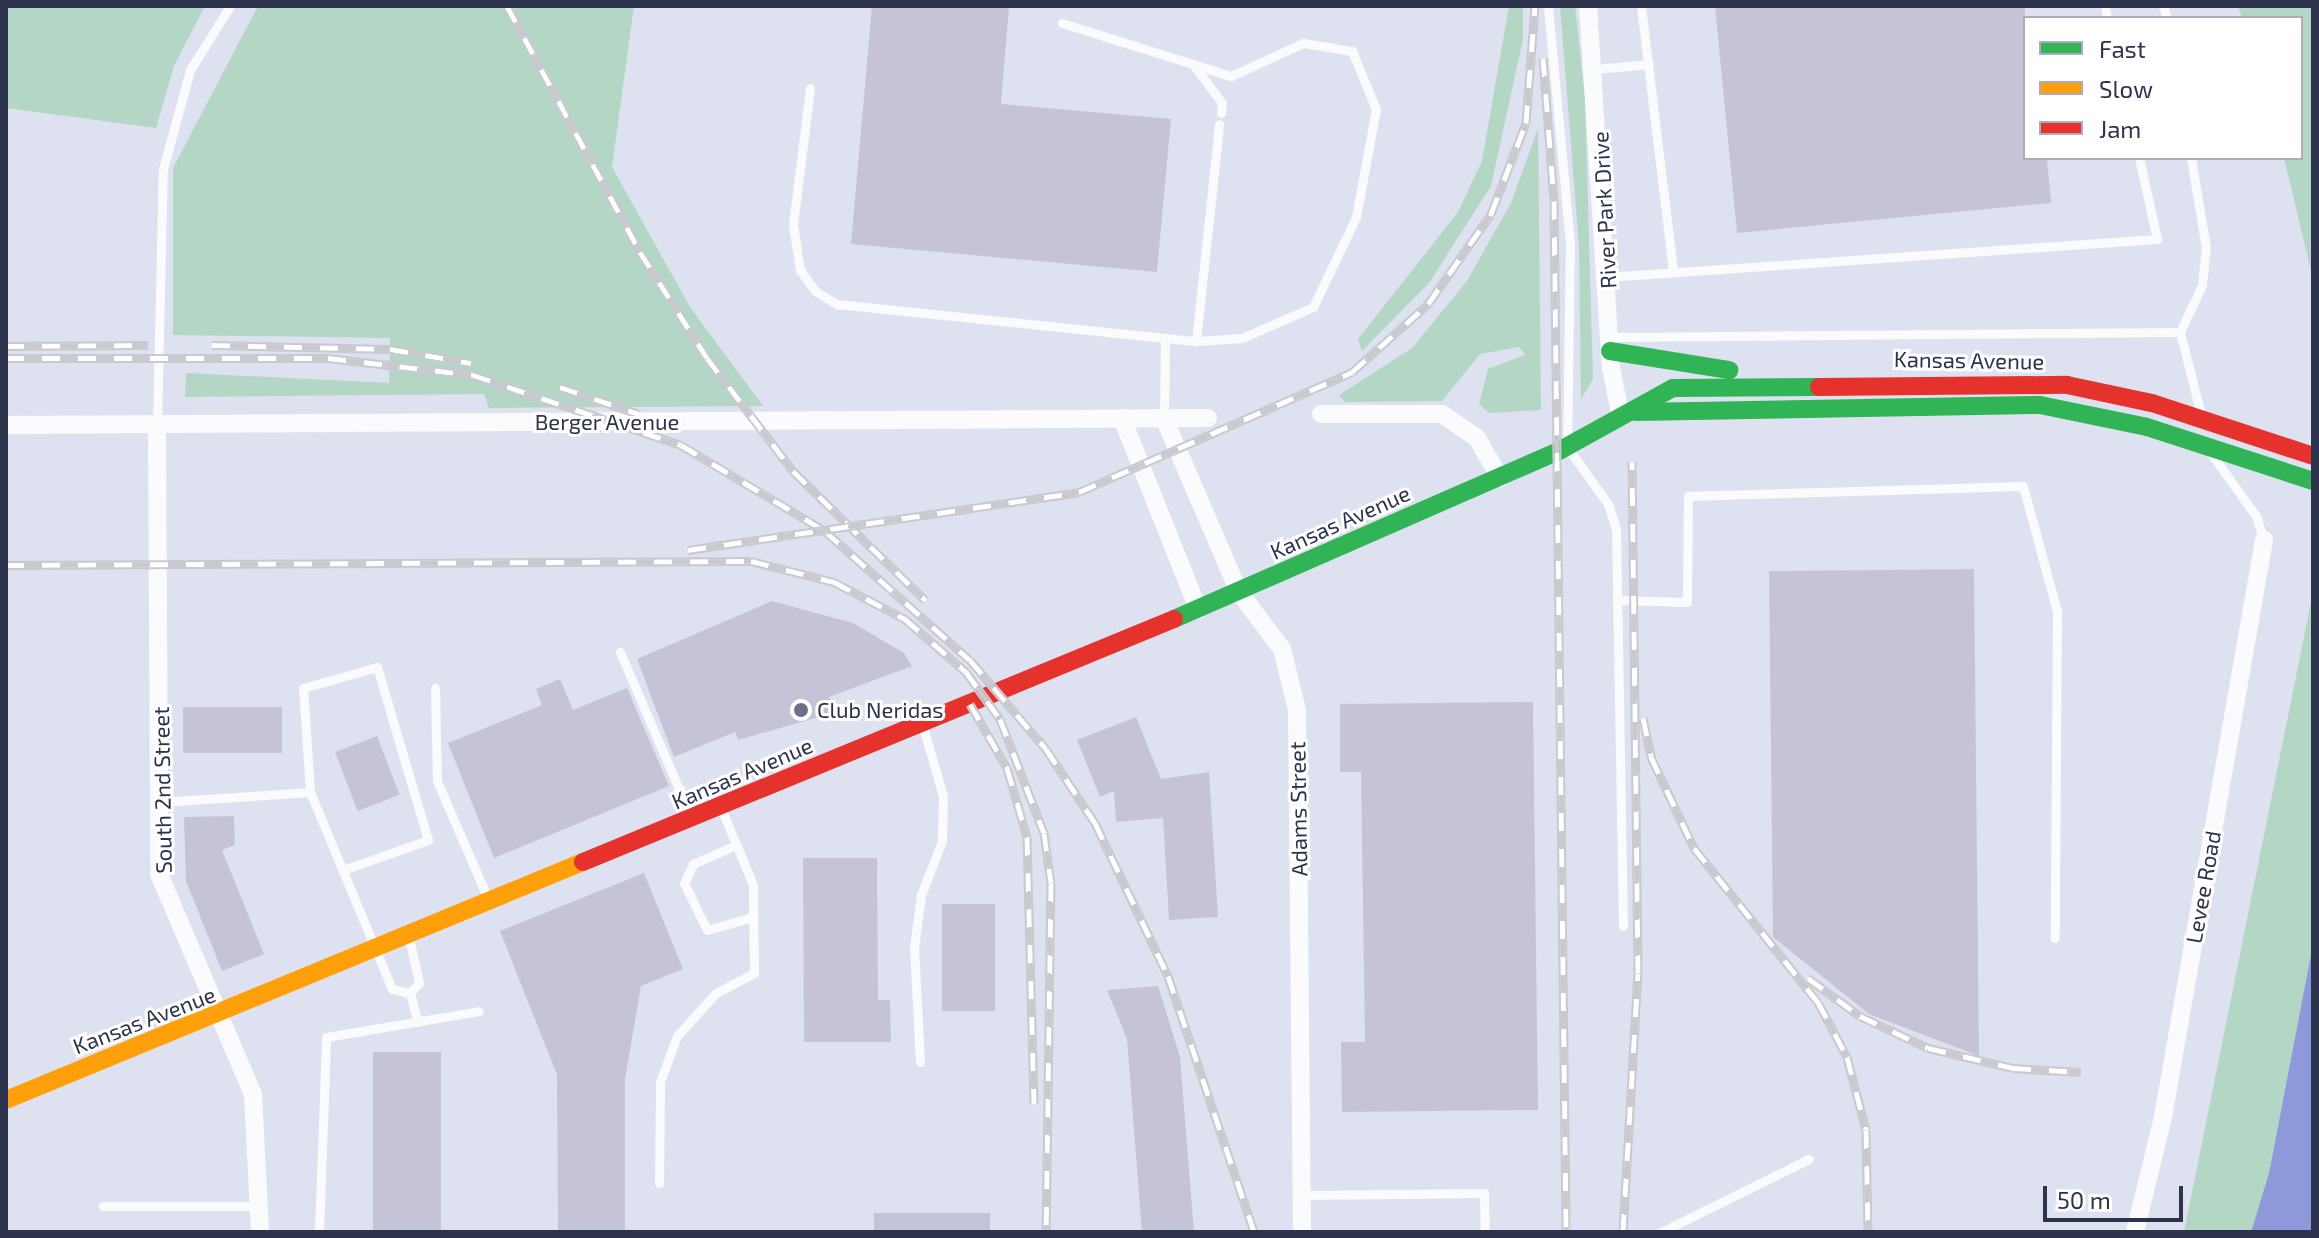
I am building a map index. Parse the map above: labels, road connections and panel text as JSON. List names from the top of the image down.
{
  "streets": {
    "main road": ["Kansas Avenue"],
    "street": [
      "River Park Drive",
      "Berger Avenue",
      "South 2nd Street",
      "Adams Street",
      "Levee Road"
    ]
  },
  "crossings": [
    ["River Park Drive", "Kansas Avenue"],
    ["Kansas Avenue", "South 2nd Street"],
    ["Kansas Avenue", "Adams Street"],
    ["Berger Avenue", "South 2nd Street"],
    ["Berger Avenue", "Adams Street"]
  ],
  "places": ["Club Neridas"],
  "legend": ["Fast", "Slow", "Jam"],
  "scale_bar": "50 m"
}
